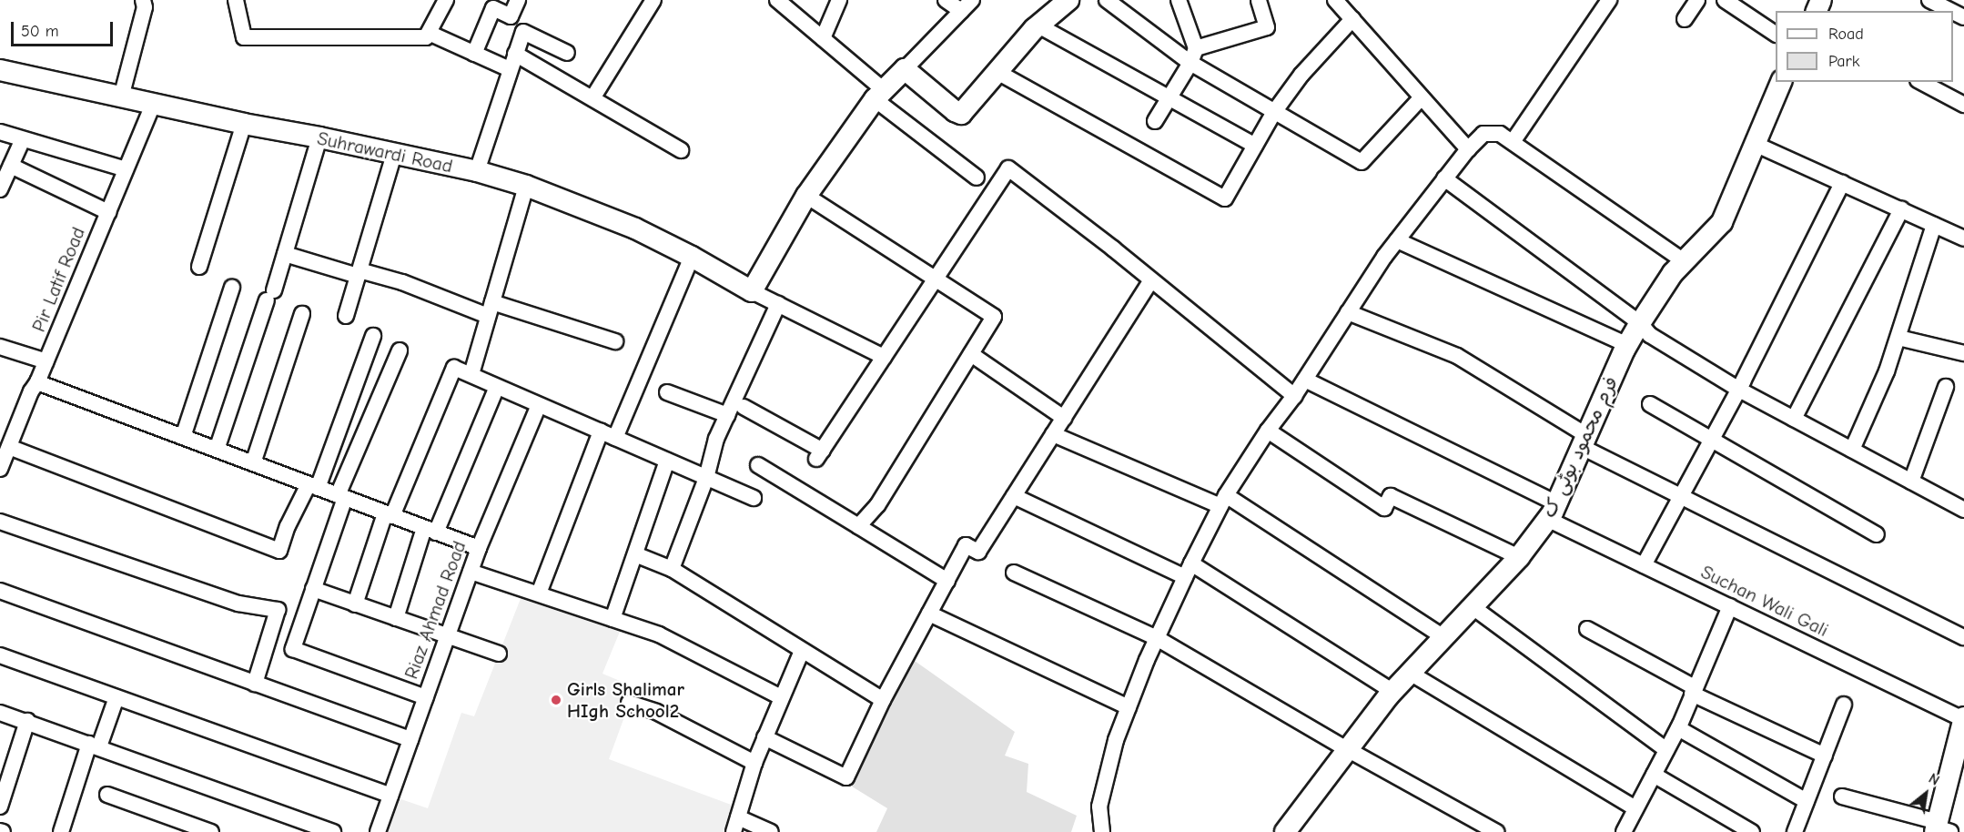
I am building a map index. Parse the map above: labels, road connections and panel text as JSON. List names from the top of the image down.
{
  "streets": {
    "street": [
      "Suhrawardi Road",
      "Pir Latif Road",
      "فرم محمود بوٹی ک",
      "Suchan Wali Gali",
      "Riaz Ahmad Road"
    ]
  },
  "crossings": [
    ["Suhrawardi Road", "Pir Latif Road"],
    ["فرم محمود بوٹی ک", "Suchan Wali Gali"]
  ],
  "places": ["Girls Shalimar HIgh School2"],
  "legend": ["Road", "Park"],
  "scale_bar": "50 m",
  "north": "top right"
}
